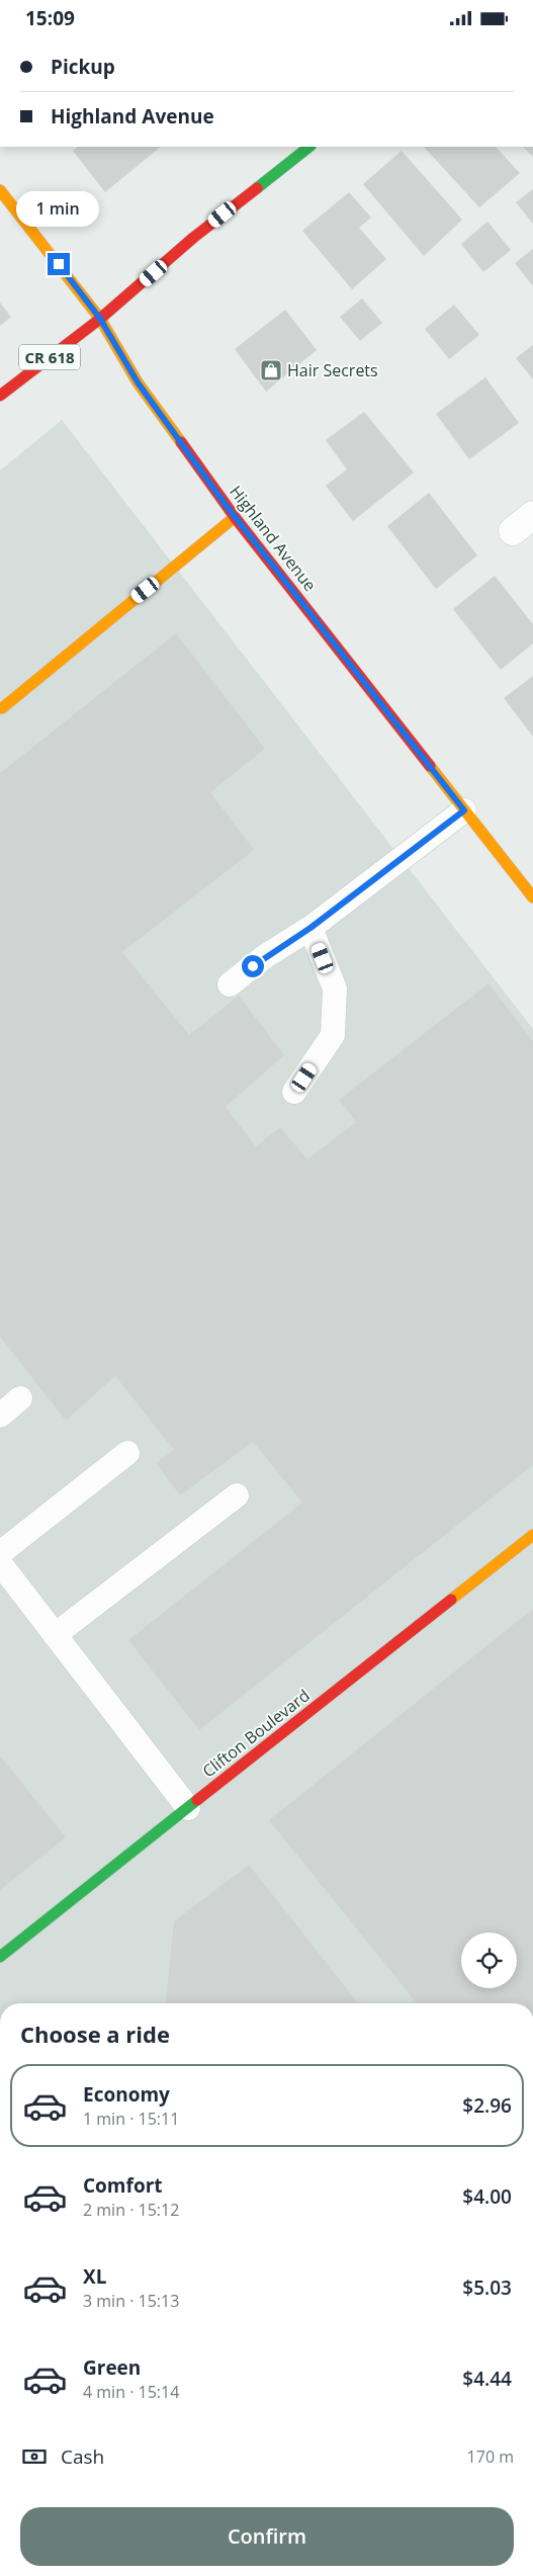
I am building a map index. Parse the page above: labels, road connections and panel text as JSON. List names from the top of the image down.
{
  "streets": {
    "street": ["CR 618", "Highland Avenue", "Clifton Boulevard"]
  },
  "crossings": [
    ["CR 618", "Highland Avenue"]
  ],
  "places": {
    "shop": ["Hair Secrets"]
  },
  "page": {
    "status": "15:09",
    "banner": ["Pickup", "Highland Avenue"],
    "bubble": "1 min",
    "heading": "Choose a ride",
    "list": [
      {
        "name": "Economy",
        "note": "1 min · 15:11",
        "value": "$2.96"
      },
      {
        "name": "Comfort",
        "note": "2 min · 15:12",
        "value": "$4.00"
      },
      {
        "name": "XL",
        "note": "3 min · 15:13",
        "value": "$5.03"
      },
      {
        "name": "Green",
        "note": "4 min · 15:14",
        "value": "$4.44"
      }
    ],
    "pay": ["Cash", "170 m"],
    "buttons": "Confirm"
  }
}
